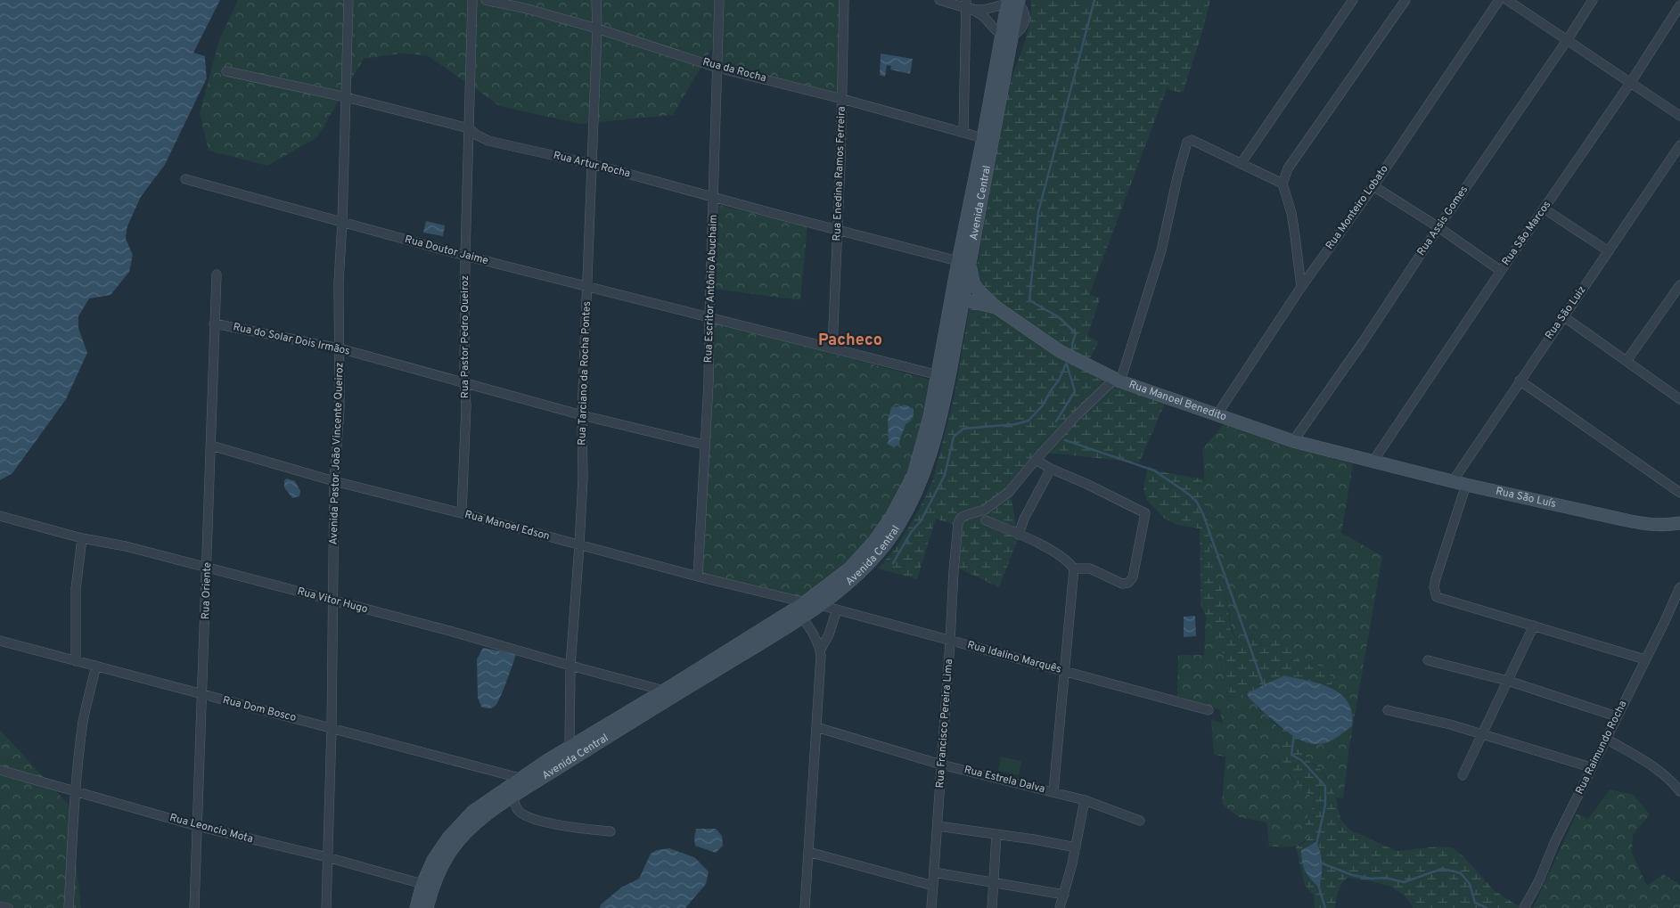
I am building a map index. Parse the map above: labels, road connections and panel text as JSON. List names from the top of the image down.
{
  "streets": {
    "main road": ["Avenida Central", "Rua Manoel Benedito", "Rua São Luís"],
    "street": [
      "Rua da Rocha",
      "Rua Artur Rocha",
      "Rua Enedina Ramos Ferreira",
      "Rua Monteiro Lobato",
      "Rua Assis Gomes",
      "Rua São Marcos",
      "Rua Doutor Jaime",
      "Rua Escritor Antônio Abuchaim",
      "Rua São Luiz",
      "Rua Pastor Pedro Queiroz",
      "Rua do Solar Dois Irmãos",
      "Rua Tarciano da Rocha Pontes",
      "Avenida Pastor João Vincente Queiroz",
      "Rua Manoel Edson",
      "Rua Oriente",
      "Rua Vitor Hugo",
      "Rua Idalino Marquês",
      "Rua Dom Bosco",
      "Rua Francisco Pereira Lima",
      "Rua Raimundo Rocha",
      "Rua Estrela Dalva",
      "Rua Leoncio Mota"
    ]
  },
  "crossings": [
    ["Rua da Rocha", "Rua Enedina Ramos Ferreira"],
    ["Rua da Rocha", "Avenida Central"],
    ["Rua da Rocha", "Rua Escritor Antônio Abuchaim"],
    ["Rua da Rocha", "Rua Tarciano da Rocha Pontes"],
    ["Rua Artur Rocha", "Rua Enedina Ramos Ferreira"],
    ["Rua Artur Rocha", "Avenida Central"],
    ["Rua Artur Rocha", "Rua Escritor Antônio Abuchaim"],
    ["Rua Artur Rocha", "Rua Pastor Pedro Queiroz"],
    ["Rua Artur Rocha", "Rua Tarciano da Rocha Pontes"],
    ["Rua Artur Rocha", "Rua Manoel Benedito"],
    ["Rua Artur Rocha", "Avenida Pastor João Vincente Queiroz"],
    ["Rua Enedina Ramos Ferreira", "Rua Doutor Jaime"],
    ["Avenida Central", "Rua Doutor Jaime"],
    ["Avenida Central", "Rua Tarciano da Rocha Pontes"],
    ["Avenida Central", "Rua Manoel Benedito"],
    ["Avenida Central", "Rua Manoel Edson"],
    ["Avenida Central", "Rua Vitor Hugo"],
    ["Avenida Central", "Rua Idalino Marquês"],
    ["Avenida Central", "Rua Dom Bosco"],
    ["Avenida Central", "Rua Leoncio Mota"],
    ["Rua Monteiro Lobato", "Rua Manoel Benedito"],
    ["Rua Assis Gomes", "Rua Manoel Benedito"],
    ["Rua São Marcos", "Rua Manoel Benedito"],
    ["Rua São Marcos", "Rua São Luís"],
    ["Rua Doutor Jaime", "Rua Escritor Antônio Abuchaim"],
    ["Rua Doutor Jaime", "Rua Pastor Pedro Queiroz"],
    ["Rua Doutor Jaime", "Rua Tarciano da Rocha Pontes"],
    ["Rua Doutor Jaime", "Avenida Pastor João Vincente Queiroz"],
    ["Rua Escritor Antônio Abuchaim", "Rua do Solar Dois Irmãos"],
    ["Rua Escritor Antônio Abuchaim", "Rua Manoel Edson"],
    ["Rua São Luiz", "Rua São Luís"],
    ["Rua Pastor Pedro Queiroz", "Rua do Solar Dois Irmãos"],
    ["Rua Pastor Pedro Queiroz", "Rua Manoel Edson"],
    ["Rua do Solar Dois Irmãos", "Rua Tarciano da Rocha Pontes"],
    ["Rua do Solar Dois Irmãos", "Avenida Pastor João Vincente Queiroz"],
    ["Rua do Solar Dois Irmãos", "Rua Oriente"],
    ["Rua Tarciano da Rocha Pontes", "Rua Manoel Edson"],
    ["Rua Tarciano da Rocha Pontes", "Rua Vitor Hugo"],
    ["Rua Manoel Benedito", "Rua São Luís"],
    ["Avenida Pastor João Vincente Queiroz", "Rua Manoel Edson"],
    ["Avenida Pastor João Vincente Queiroz", "Rua Vitor Hugo"],
    ["Avenida Pastor João Vincente Queiroz", "Rua Dom Bosco"],
    ["Avenida Pastor João Vincente Queiroz", "Rua Leoncio Mota"],
    ["Rua Manoel Edson", "Rua Oriente"],
    ["Rua Oriente", "Rua Vitor Hugo"],
    ["Rua Oriente", "Rua Dom Bosco"],
    ["Rua Oriente", "Rua Leoncio Mota"],
    ["Rua Idalino Marquês", "Rua Francisco Pereira Lima"],
    ["Rua Francisco Pereira Lima", "Rua Estrela Dalva"]
  ],
  "districts": ["Pacheco"]
}
